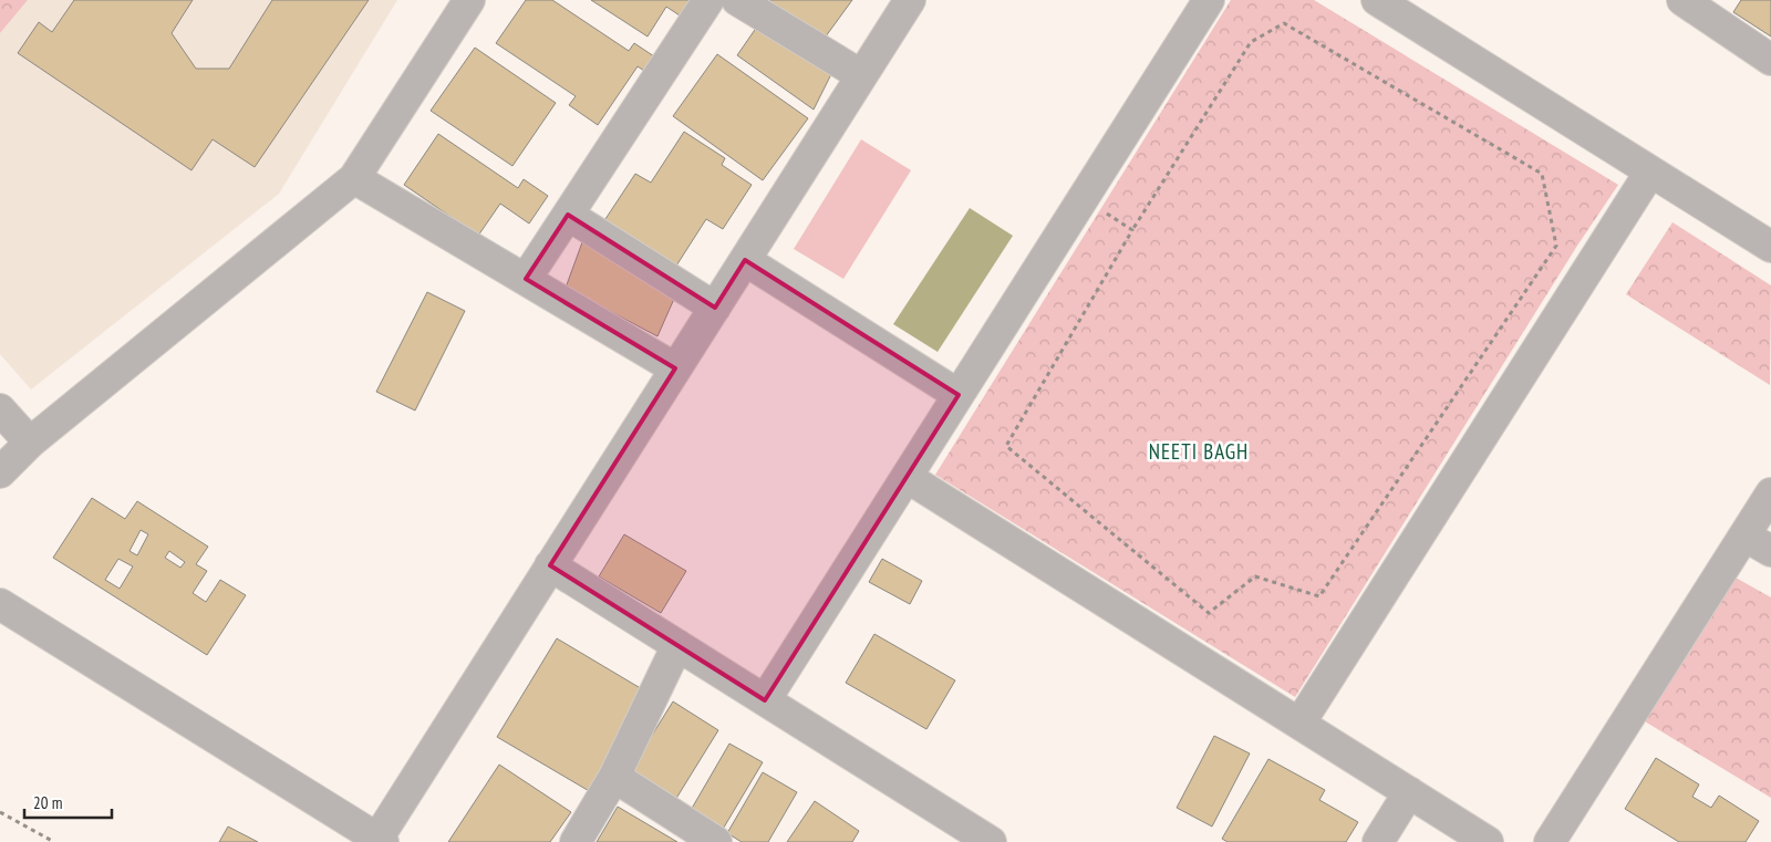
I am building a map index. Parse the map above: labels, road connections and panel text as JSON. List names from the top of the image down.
{
  "districts": ["NEETI BAGH"],
  "scale_bar": "20 m"
}
